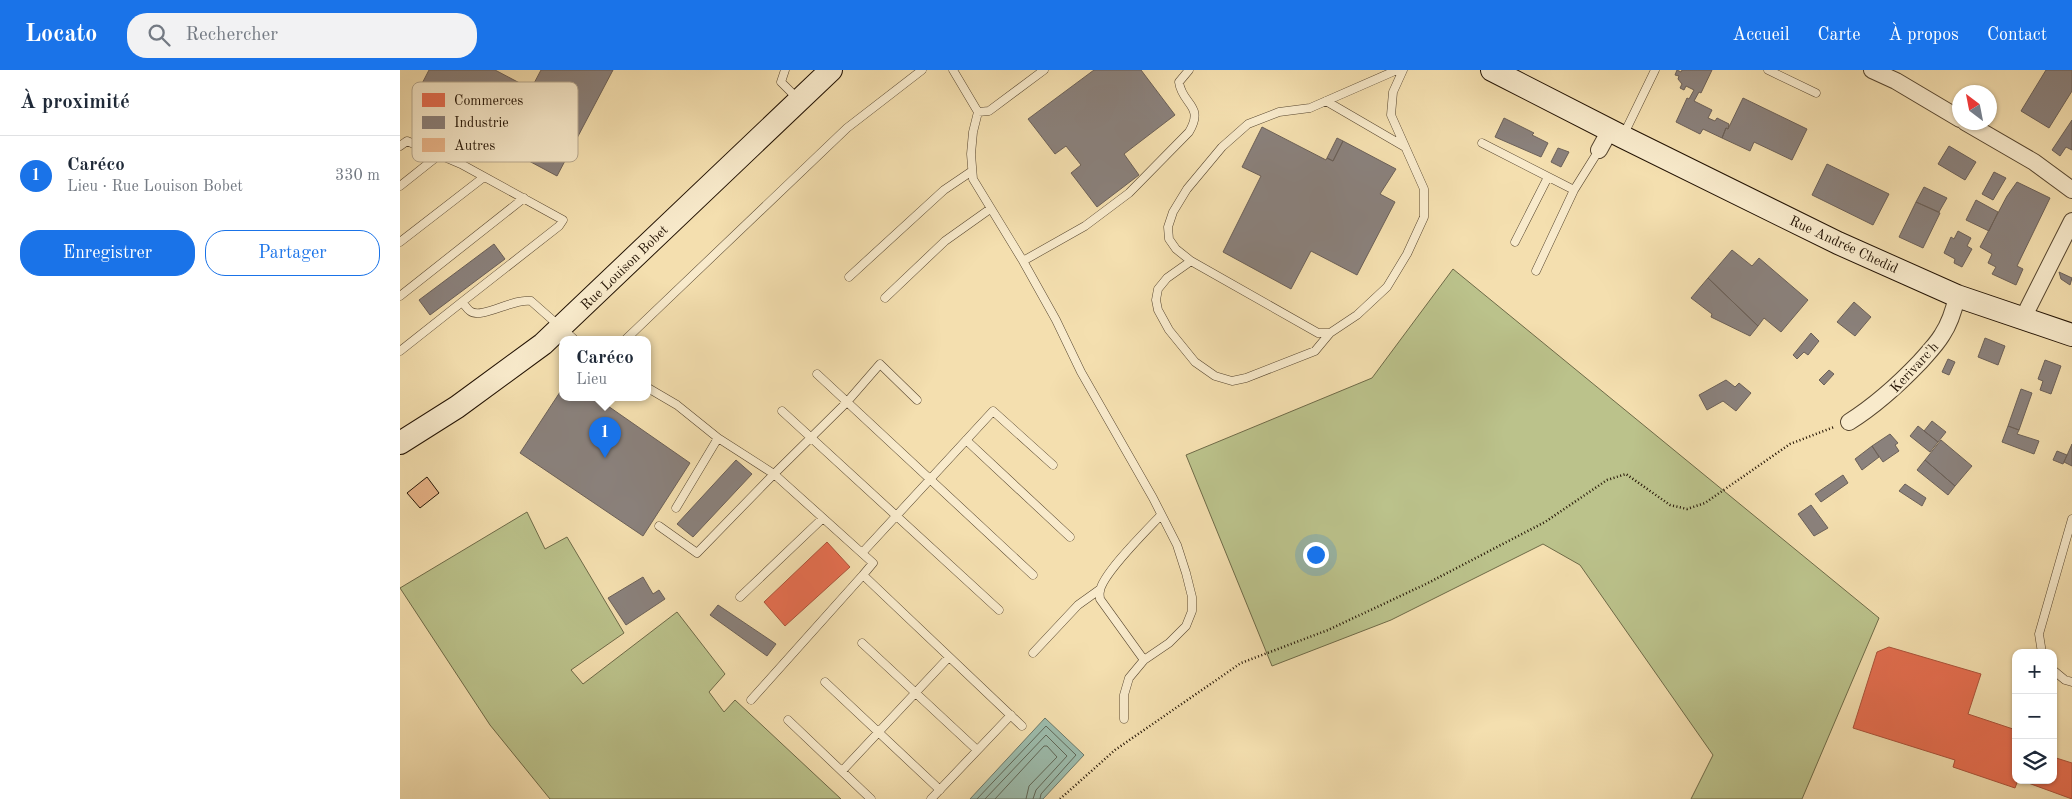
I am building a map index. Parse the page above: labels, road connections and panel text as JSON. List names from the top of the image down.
{
  "streets": {
    "street": ["Rue Andrée Chedid", "Rue Louison Bobet", "Kerivarc'h"]
  },
  "crossings": [
    ["Rue Andrée Chedid", "Kerivarc'h"]
  ],
  "legend": ["Commerces", "Industrie", "Autres"],
  "north": "top left",
  "page": {
    "header": "Locato",
    "search": "Rechercher",
    "nav": [
      "Accueil",
      "Carte",
      "À propos",
      "Contact"
    ],
    "heading": "À proximité",
    "list": [
      {
        "mark": "1",
        "name": "Caréco",
        "note": "Lieu · Rue Louison Bobet",
        "value": "330 m"
      }
    ],
    "buttons": ["Enregistrer", "Partager"],
    "popup": ["Caréco", "Lieu"],
    "pins": "1",
    "map_buttons": ["+", "−"]
  }
}
